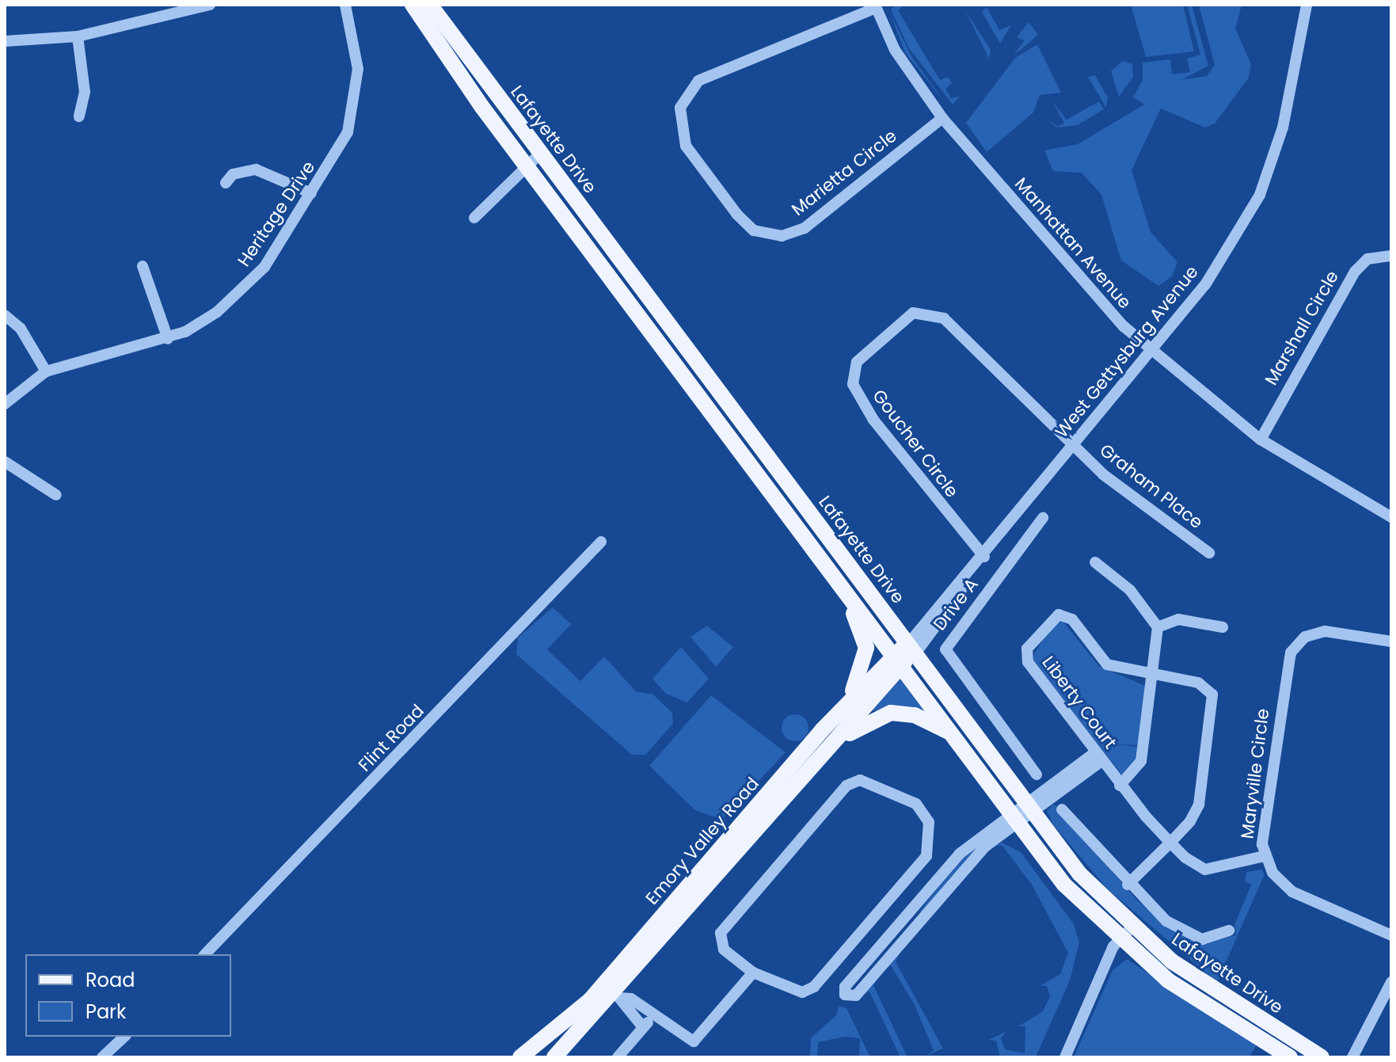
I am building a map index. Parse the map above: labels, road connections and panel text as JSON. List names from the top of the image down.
{
  "streets": {
    "main road": ["Lafayette Drive", "Emory Valley Road"],
    "street": [
      "Marietta Circle",
      "Heritage Drive",
      "Manhattan Avenue",
      "Marshall Circle",
      "West Gettysburg Avenue",
      "Goucher Circle",
      "Graham Place",
      "Drive A",
      "Liberty Court",
      "Flint Road",
      "Maryville Circle"
    ]
  },
  "crossings": [
    ["Lafayette Drive", "West Gettysburg Avenue"],
    ["Lafayette Drive", "Emory Valley Road"],
    ["Marietta Circle", "Manhattan Avenue"],
    ["Manhattan Avenue", "Marshall Circle"],
    ["Manhattan Avenue", "West Gettysburg Avenue"],
    ["West Gettysburg Avenue", "Goucher Circle"],
    ["West Gettysburg Avenue", "Graham Place"],
    ["West Gettysburg Avenue", "Emory Valley Road"],
    ["Goucher Circle", "Graham Place"],
    ["Liberty Court", "Maryville Circle"]
  ],
  "legend": ["Road", "Park"]
}
